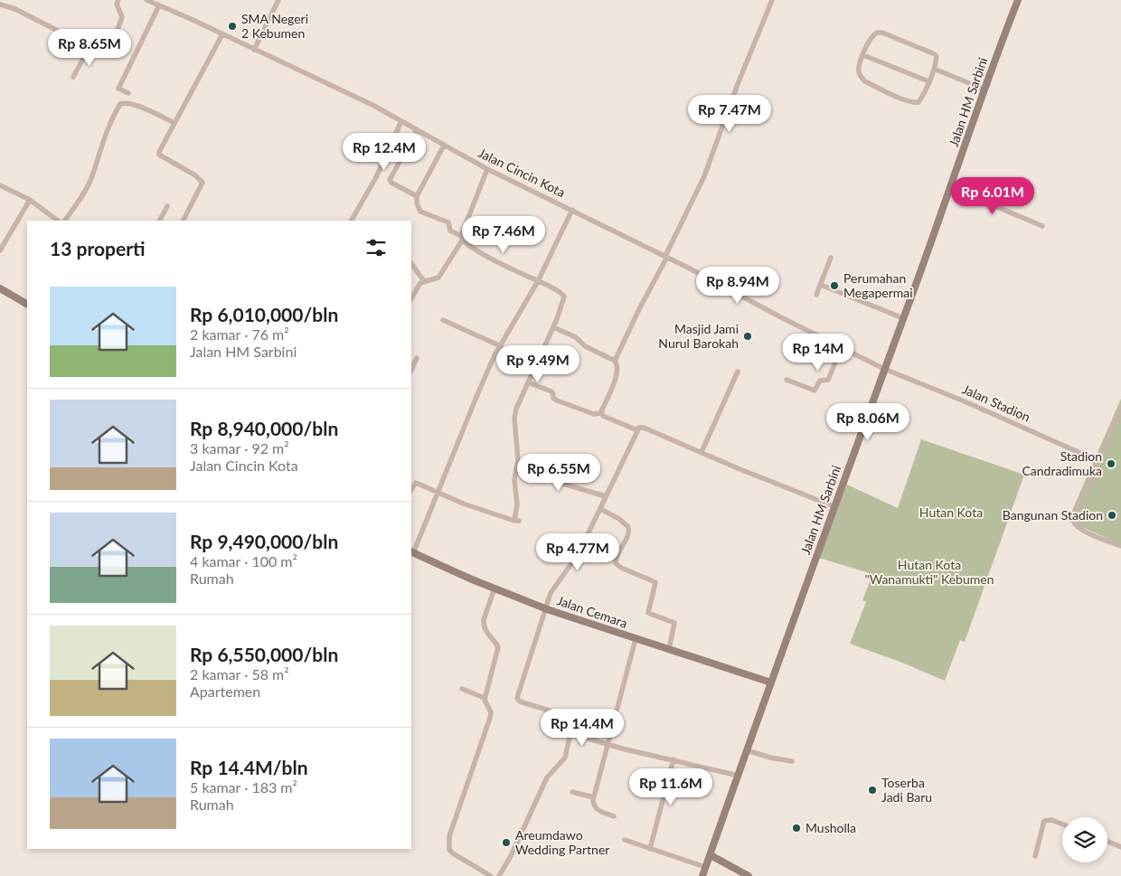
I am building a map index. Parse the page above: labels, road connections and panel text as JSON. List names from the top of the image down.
{
  "streets": {
    "main road": ["Jalan HM Sarbini", "Jalan Cemara"],
    "street": ["Jalan Cincin Kota", "Jalan Stadion"]
  },
  "crossings": [
    ["Jalan HM Sarbini", "Jalan Cincin Kota"],
    ["Jalan HM Sarbini", "Jalan Stadion"],
    ["Jalan HM Sarbini", "Jalan Cemara"],
    ["Jalan Cincin Kota", "Jalan Stadion"]
  ],
  "parks": ["Hutan Kota", "Hutan Kota \"Wanamukti\" Kebumen"],
  "places": [
    "SMA Negeri 2 Kebumen",
    "Perumahan Megapermai",
    "Masjid Jami Nurul Barokah",
    "Stadion Candradimuka",
    "Bangunan Stadion",
    "Toserba Jadi Baru",
    "Musholla",
    "Areumdawo Wedding Partner"
  ],
  "page": {
    "price": [
      "Rp 8.65M",
      "Rp 7.47M",
      "Rp 12.4M",
      "Rp 6.01M",
      "Rp 7.46M",
      "Rp 8.94M",
      "Rp 14M",
      "Rp 9.49M",
      "Rp 8.06M",
      "Rp 6.55M",
      "Rp 4.77M",
      "Rp 14.4M",
      "Rp 11.6M"
    ],
    "heading": "13 properti",
    "list": [
      {
        "name": "Rp 6,010,000/bln",
        "note": "2 kamar · 76 m² · Jalan HM Sarbini"
      },
      {
        "name": "Rp 8,940,000/bln",
        "note": "3 kamar · 92 m² · Jalan Cincin Kota"
      },
      {
        "name": "Rp 9,490,000/bln",
        "note": "4 kamar · 100 m² · Rumah"
      },
      {
        "name": "Rp 6,550,000/bln",
        "note": "2 kamar · 58 m² · Apartemen"
      },
      {
        "name": "Rp 14.4M/bln",
        "note": "5 kamar · 183 m² · Rumah"
      }
    ]
  }
}
